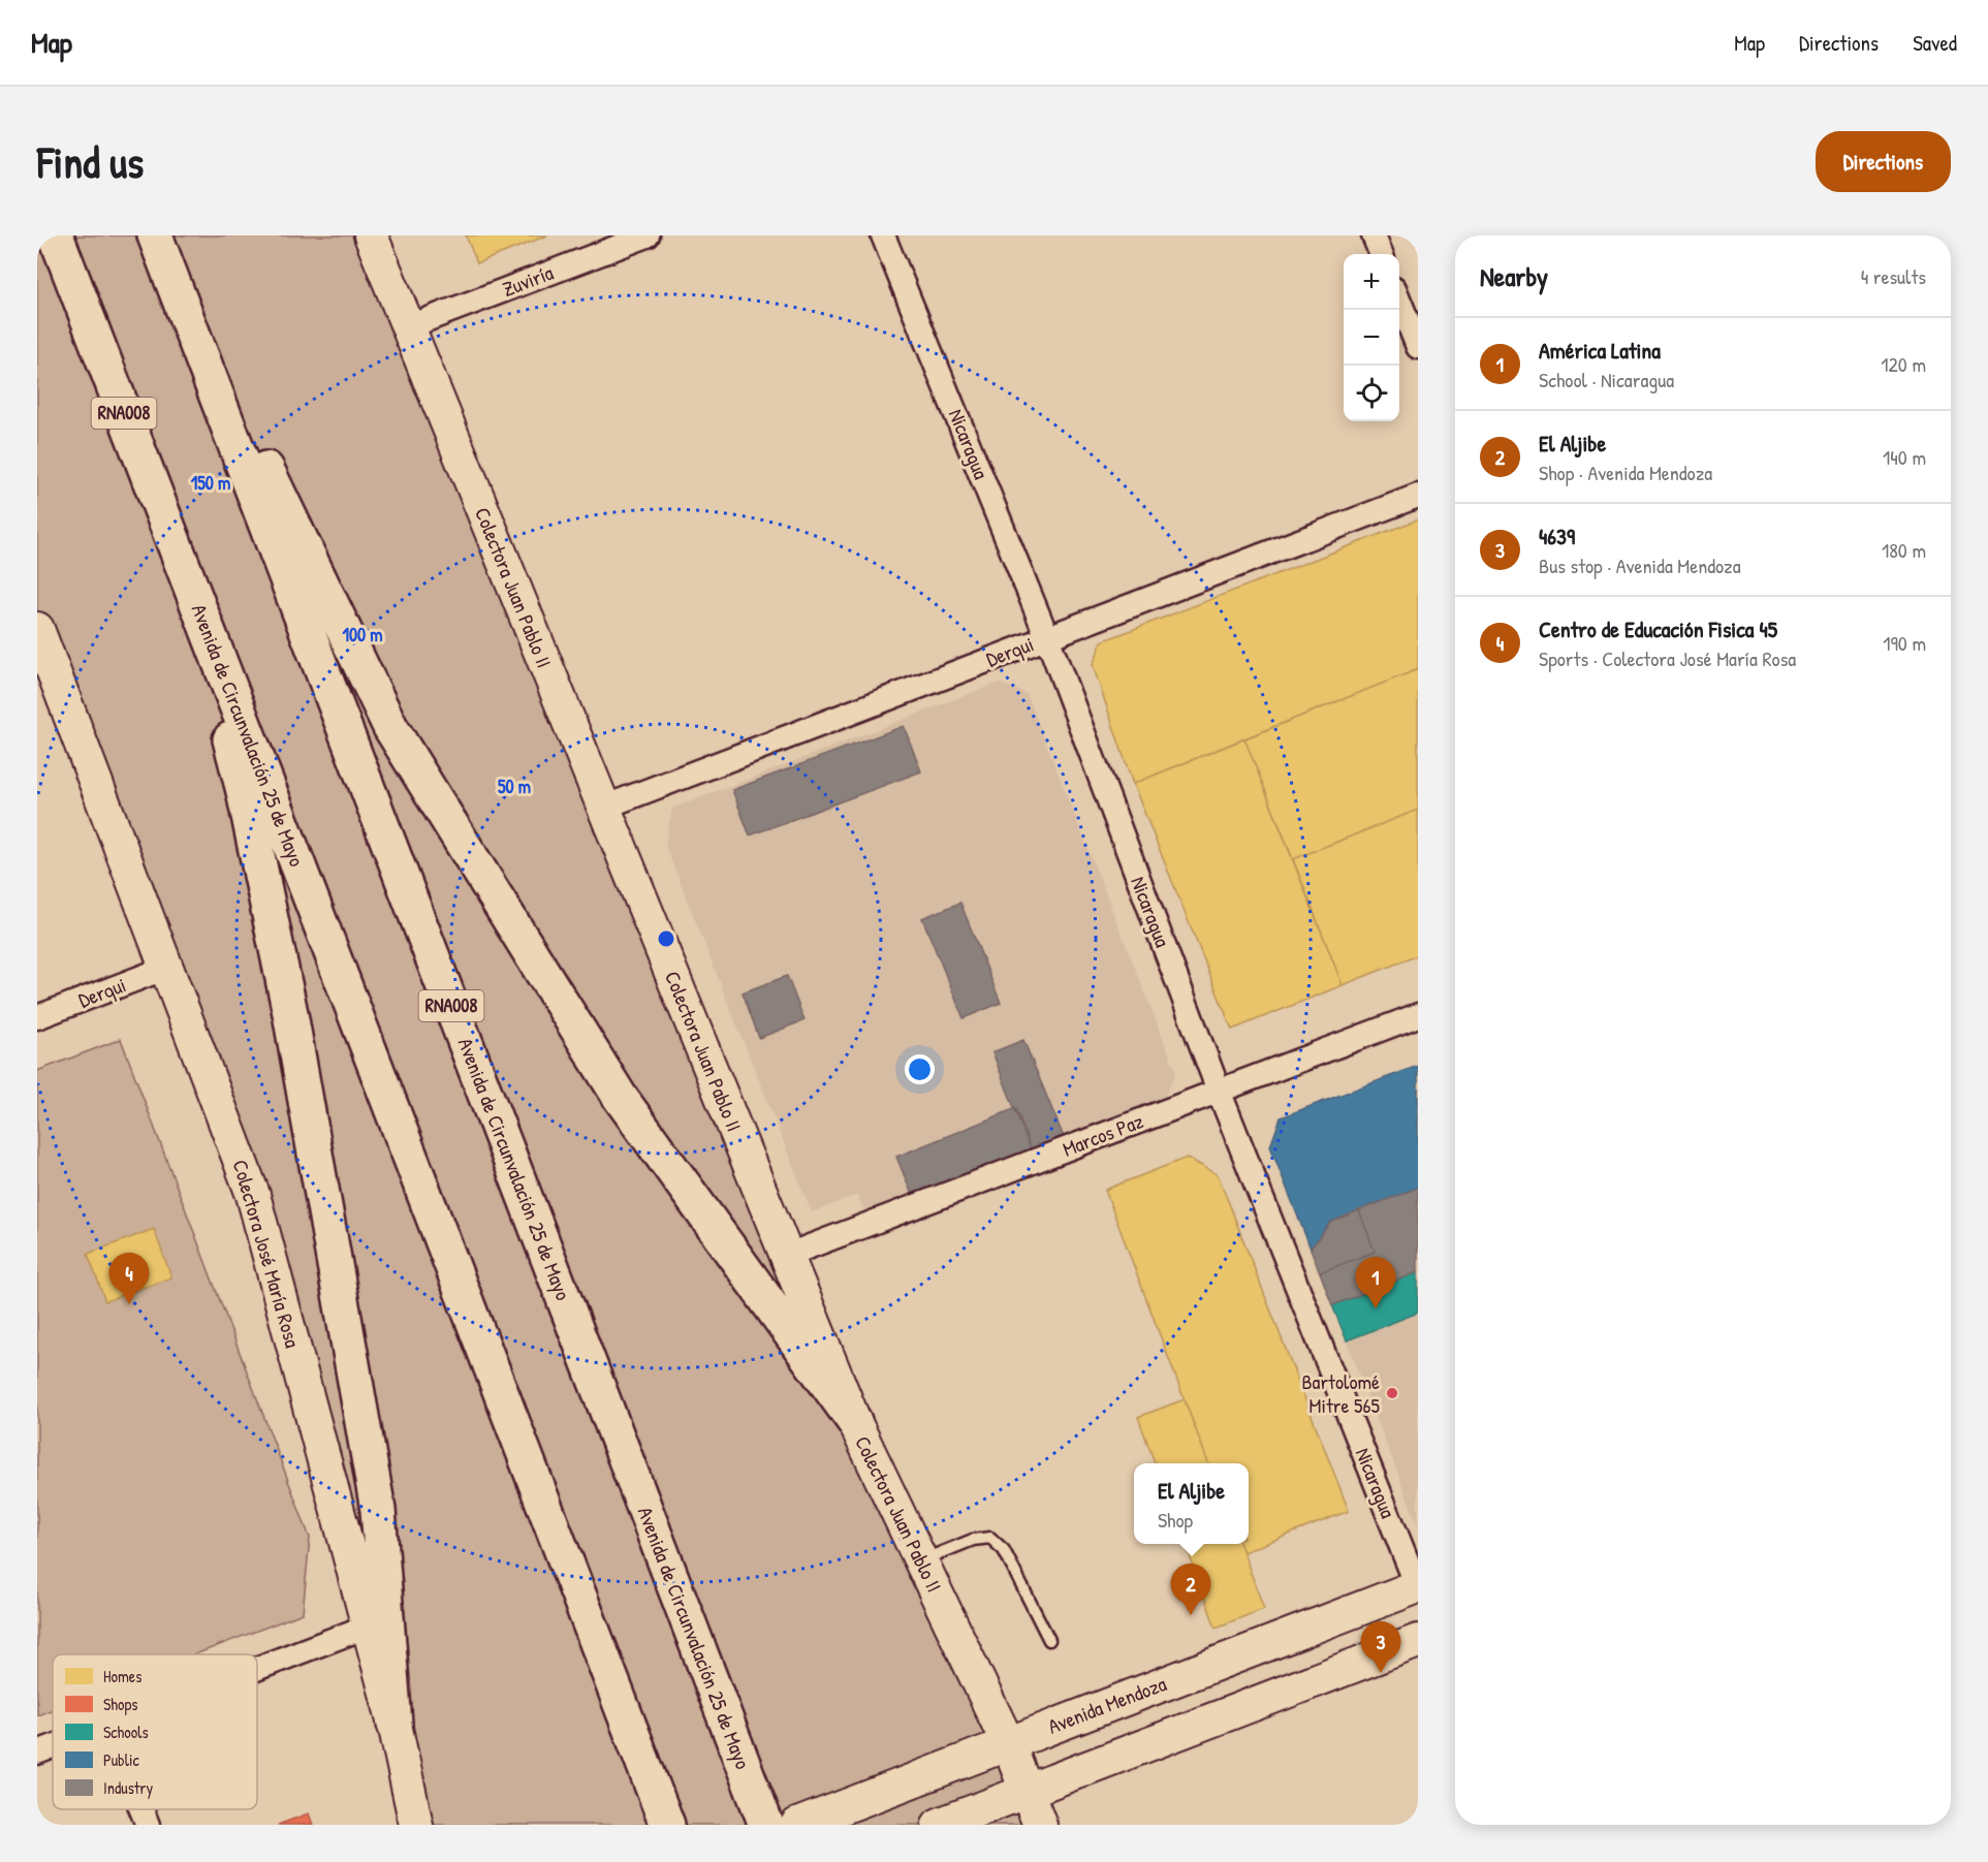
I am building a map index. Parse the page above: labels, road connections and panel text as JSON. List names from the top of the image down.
{
  "streets": {
    "highway": ["RNA008", "Avenida de Circunvalación 25 de Mayo"],
    "main road": ["Colectora Juan Pablo II", "Colectora José María Rosa", "Avenida Mendoza"],
    "street": [
      "Zuviría",
      "Nicaragua",
      "Derqui",
      "Marcos Paz"
    ]
  },
  "crossings": [
    ["Zuviría", "Colectora Juan Pablo II"],
    ["Nicaragua", "Derqui"],
    ["Nicaragua", "Marcos Paz"],
    ["Nicaragua", "Avenida Mendoza"],
    ["Colectora Juan Pablo II", "Derqui"],
    ["Colectora Juan Pablo II", "Marcos Paz"],
    ["Colectora Juan Pablo II", "Avenida Mendoza"],
    ["Derqui", "Colectora José María Rosa"]
  ],
  "places": ["Bartolomé Mitre 565"],
  "legend": [
    "Homes",
    "Shops",
    "Schools",
    "Public",
    "Industry"
  ],
  "page": {
    "header": "Map",
    "nav": ["Map", "Directions", "Saved"],
    "buttons": "Directions",
    "title": "Find us",
    "heading": ["Nearby", "4 results"],
    "map_buttons": ["+", "−"],
    "list": [
      {
        "mark": "1",
        "name": "América Latina",
        "note": "School · Nicaragua",
        "value": "120 m"
      },
      {
        "mark": "2",
        "name": "El Aljibe",
        "note": "Shop · Avenida Mendoza",
        "value": "140 m"
      },
      {
        "mark": "3",
        "name": "4639",
        "note": "Bus stop · Avenida Mendoza",
        "value": "180 m"
      },
      {
        "mark": "4",
        "name": "Centro de Educación Fisica 45",
        "note": "Sports · Colectora José María Rosa",
        "value": "190 m"
      }
    ],
    "pins": [
      "4",
      "1",
      "2",
      "3"
    ],
    "popup": ["El Aljibe", "Shop"]
  },
  "rings": ["150 m", "100 m", "50 m"]
}
